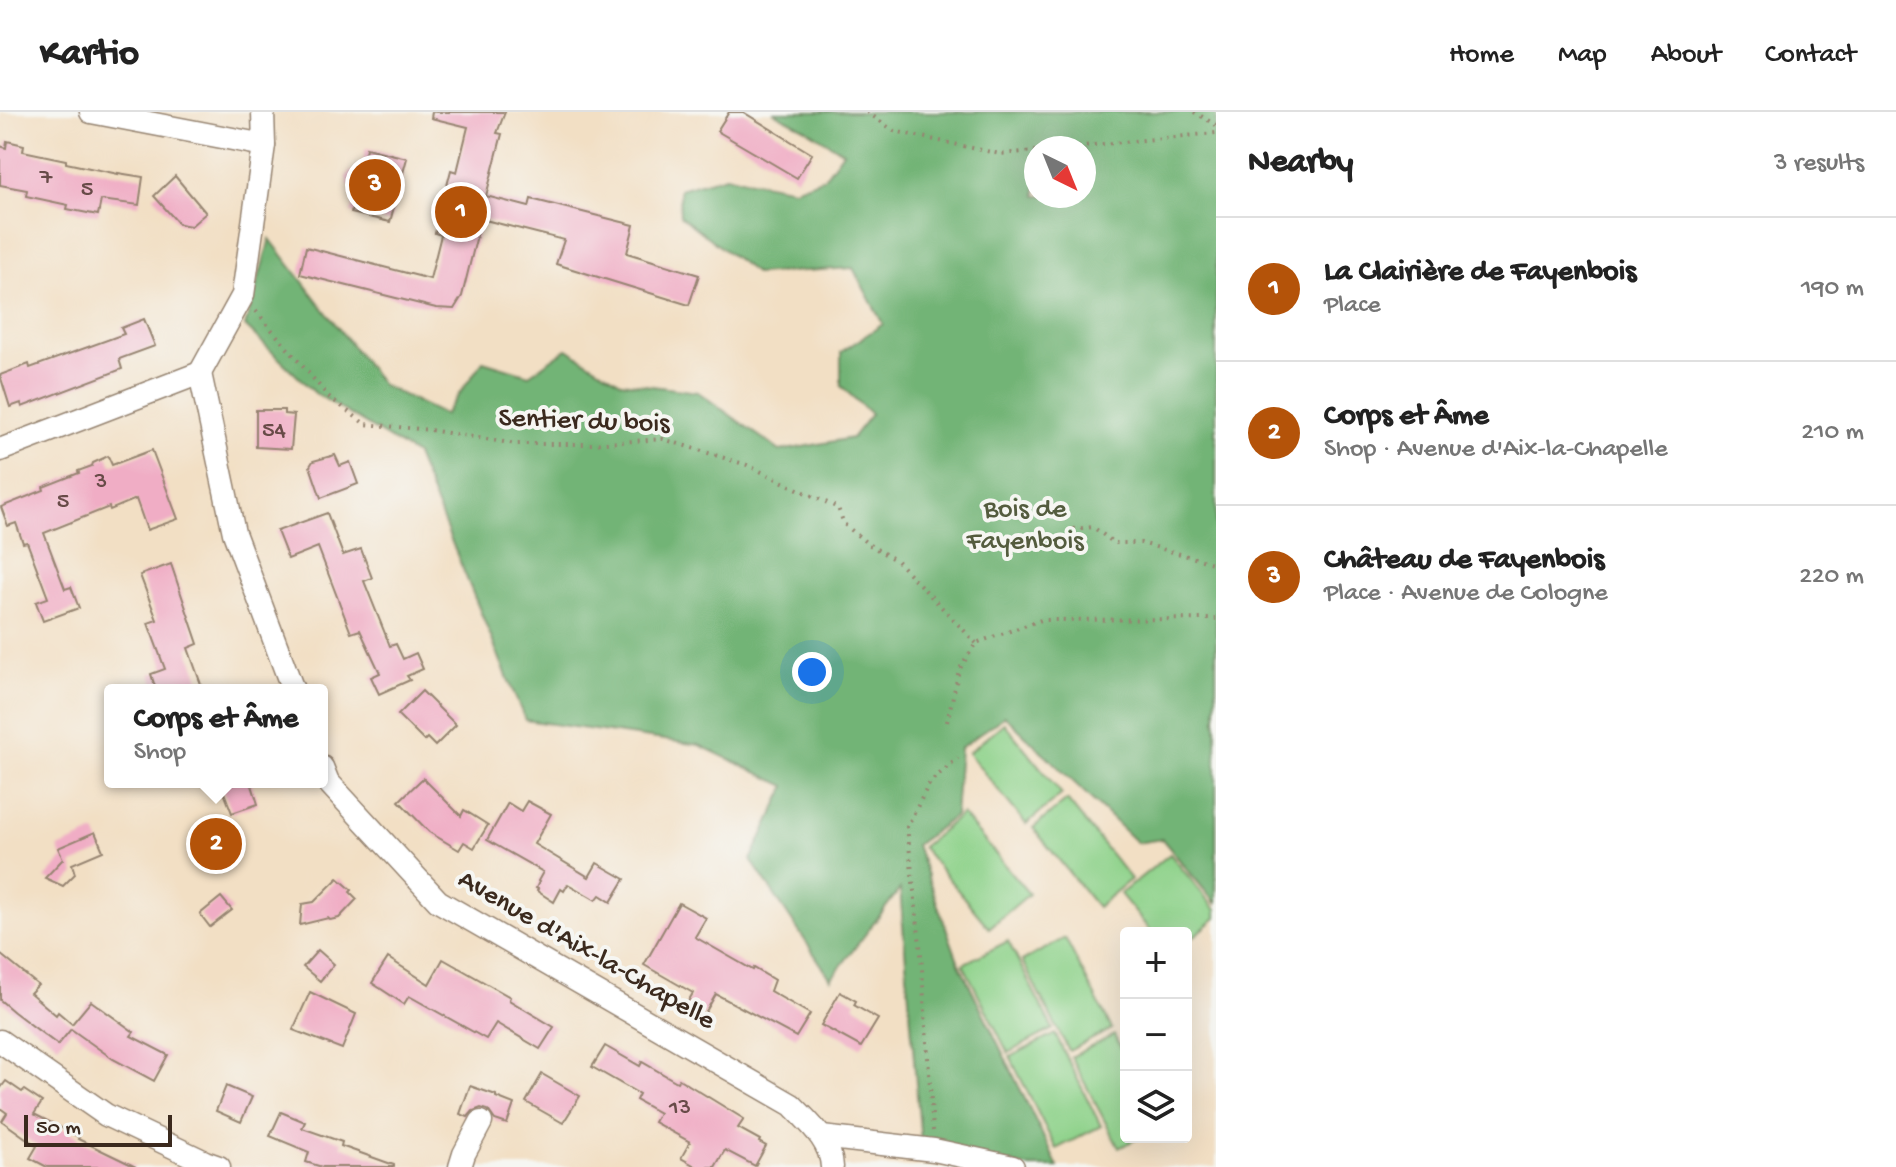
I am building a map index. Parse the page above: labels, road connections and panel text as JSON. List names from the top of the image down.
{
  "streets": {
    "street": ["Avenue d'Aix-la-Chapelle"],
    "path": ["Sentier du bois"]
  },
  "parks": ["Bois de Fayenbois"],
  "house_numbers": [
    "7",
    "5",
    "54",
    "3",
    "5",
    "13"
  ],
  "scale_bar": "50 m",
  "north": "bottom right",
  "page": {
    "header": "Kartio",
    "nav": [
      "Home",
      "Map",
      "About",
      "Contact"
    ],
    "heading": ["Nearby", "3 results"],
    "pins": ["3", "1", "2"],
    "list": [
      {
        "mark": "1",
        "name": "La Clairière de Fayenbois",
        "note": "Place",
        "value": "190 m"
      },
      {
        "mark": "2",
        "name": "Corps et Âme",
        "note": "Shop · Avenue d'Aix-la-Chapelle",
        "value": "210 m"
      },
      {
        "mark": "3",
        "name": "Château de Fayenbois",
        "note": "Place · Avenue de Cologne",
        "value": "220 m"
      }
    ],
    "popup": ["Corps et Âme", "Shop"],
    "map_buttons": ["+", "−"],
    "scale": "50 m"
  }
}
